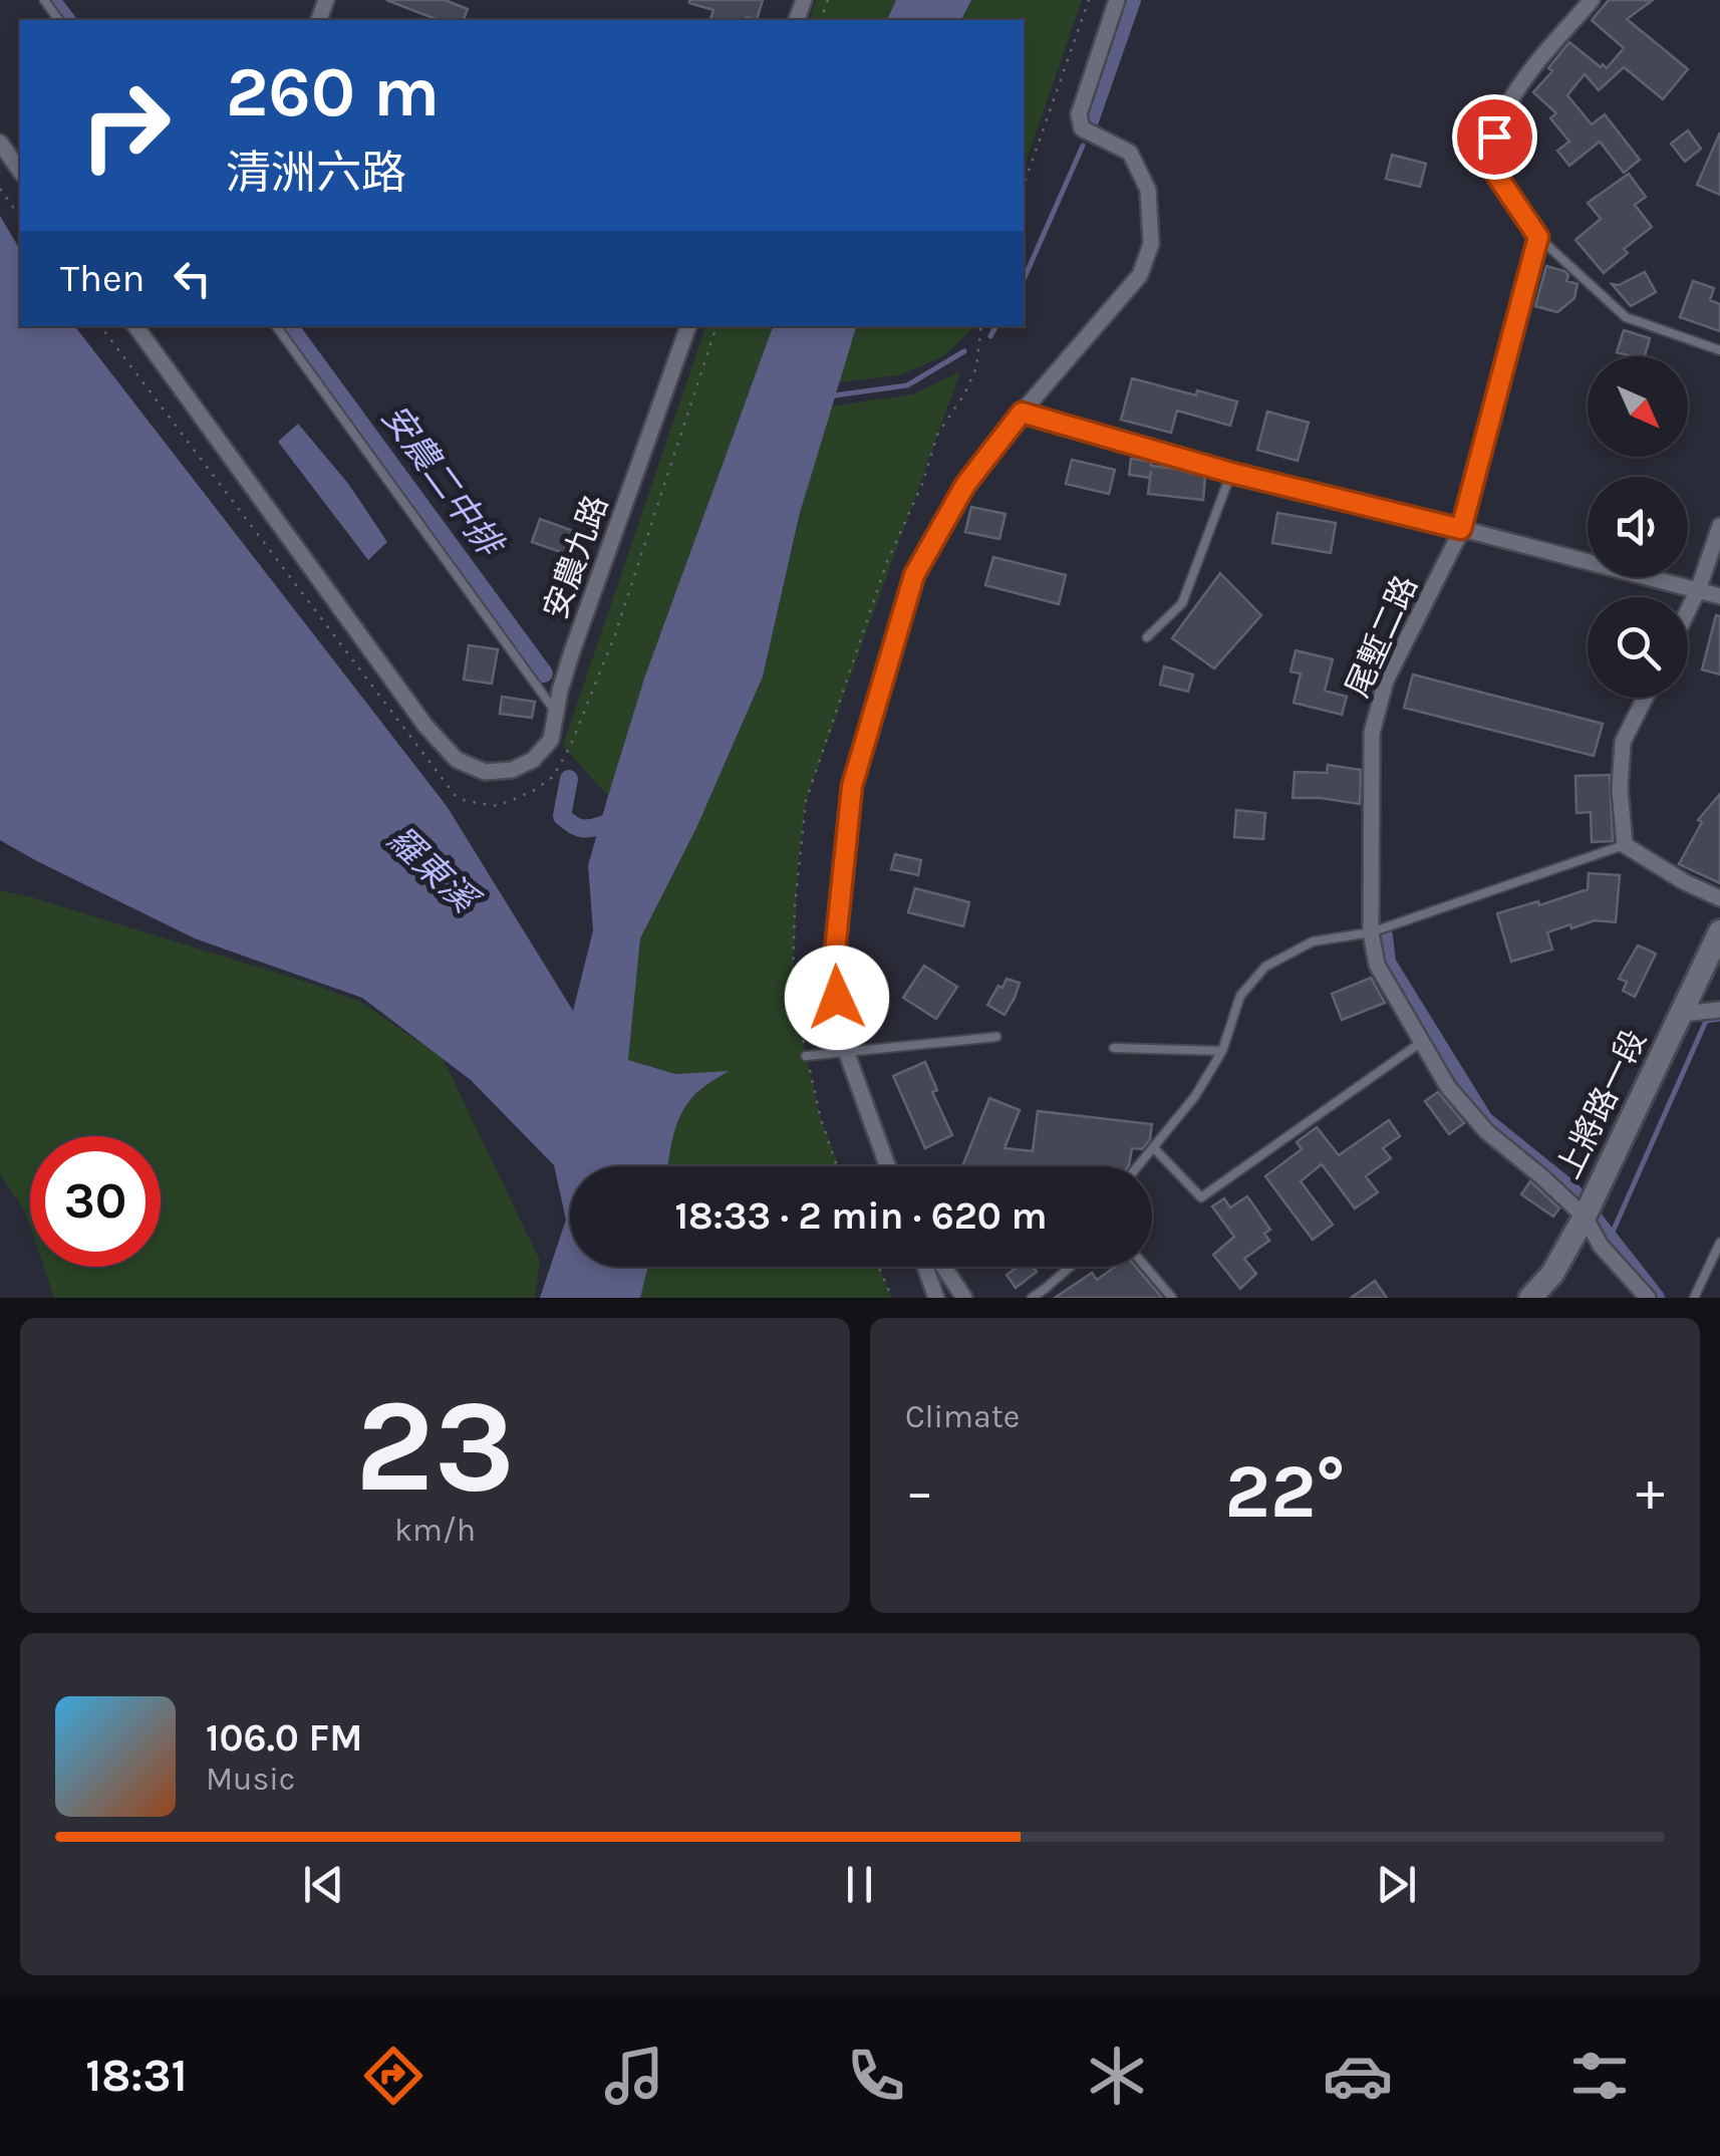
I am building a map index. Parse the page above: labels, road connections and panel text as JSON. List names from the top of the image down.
{
  "streets": {
    "main road": ["上將路一段"],
    "street": ["安農九路", "尾塹二路"]
  },
  "crossings": [
    ["尾塹二路", "上將路一段"]
  ],
  "water": ["安農二中排", "羅東溪"],
  "north": "bottom right",
  "page": {
    "turn": ["260 m", "清洲六路"],
    "then": "Then",
    "limit": "30",
    "trip": "18:33 · 2 min · 620 m",
    "tile": [
      ["23", "km/h"],
      "Climate"
    ],
    "heat": ["−", "22°", "+"],
    "song": ["106.0 FM", "Music"],
    "tabs": "18:31"
  }
}
